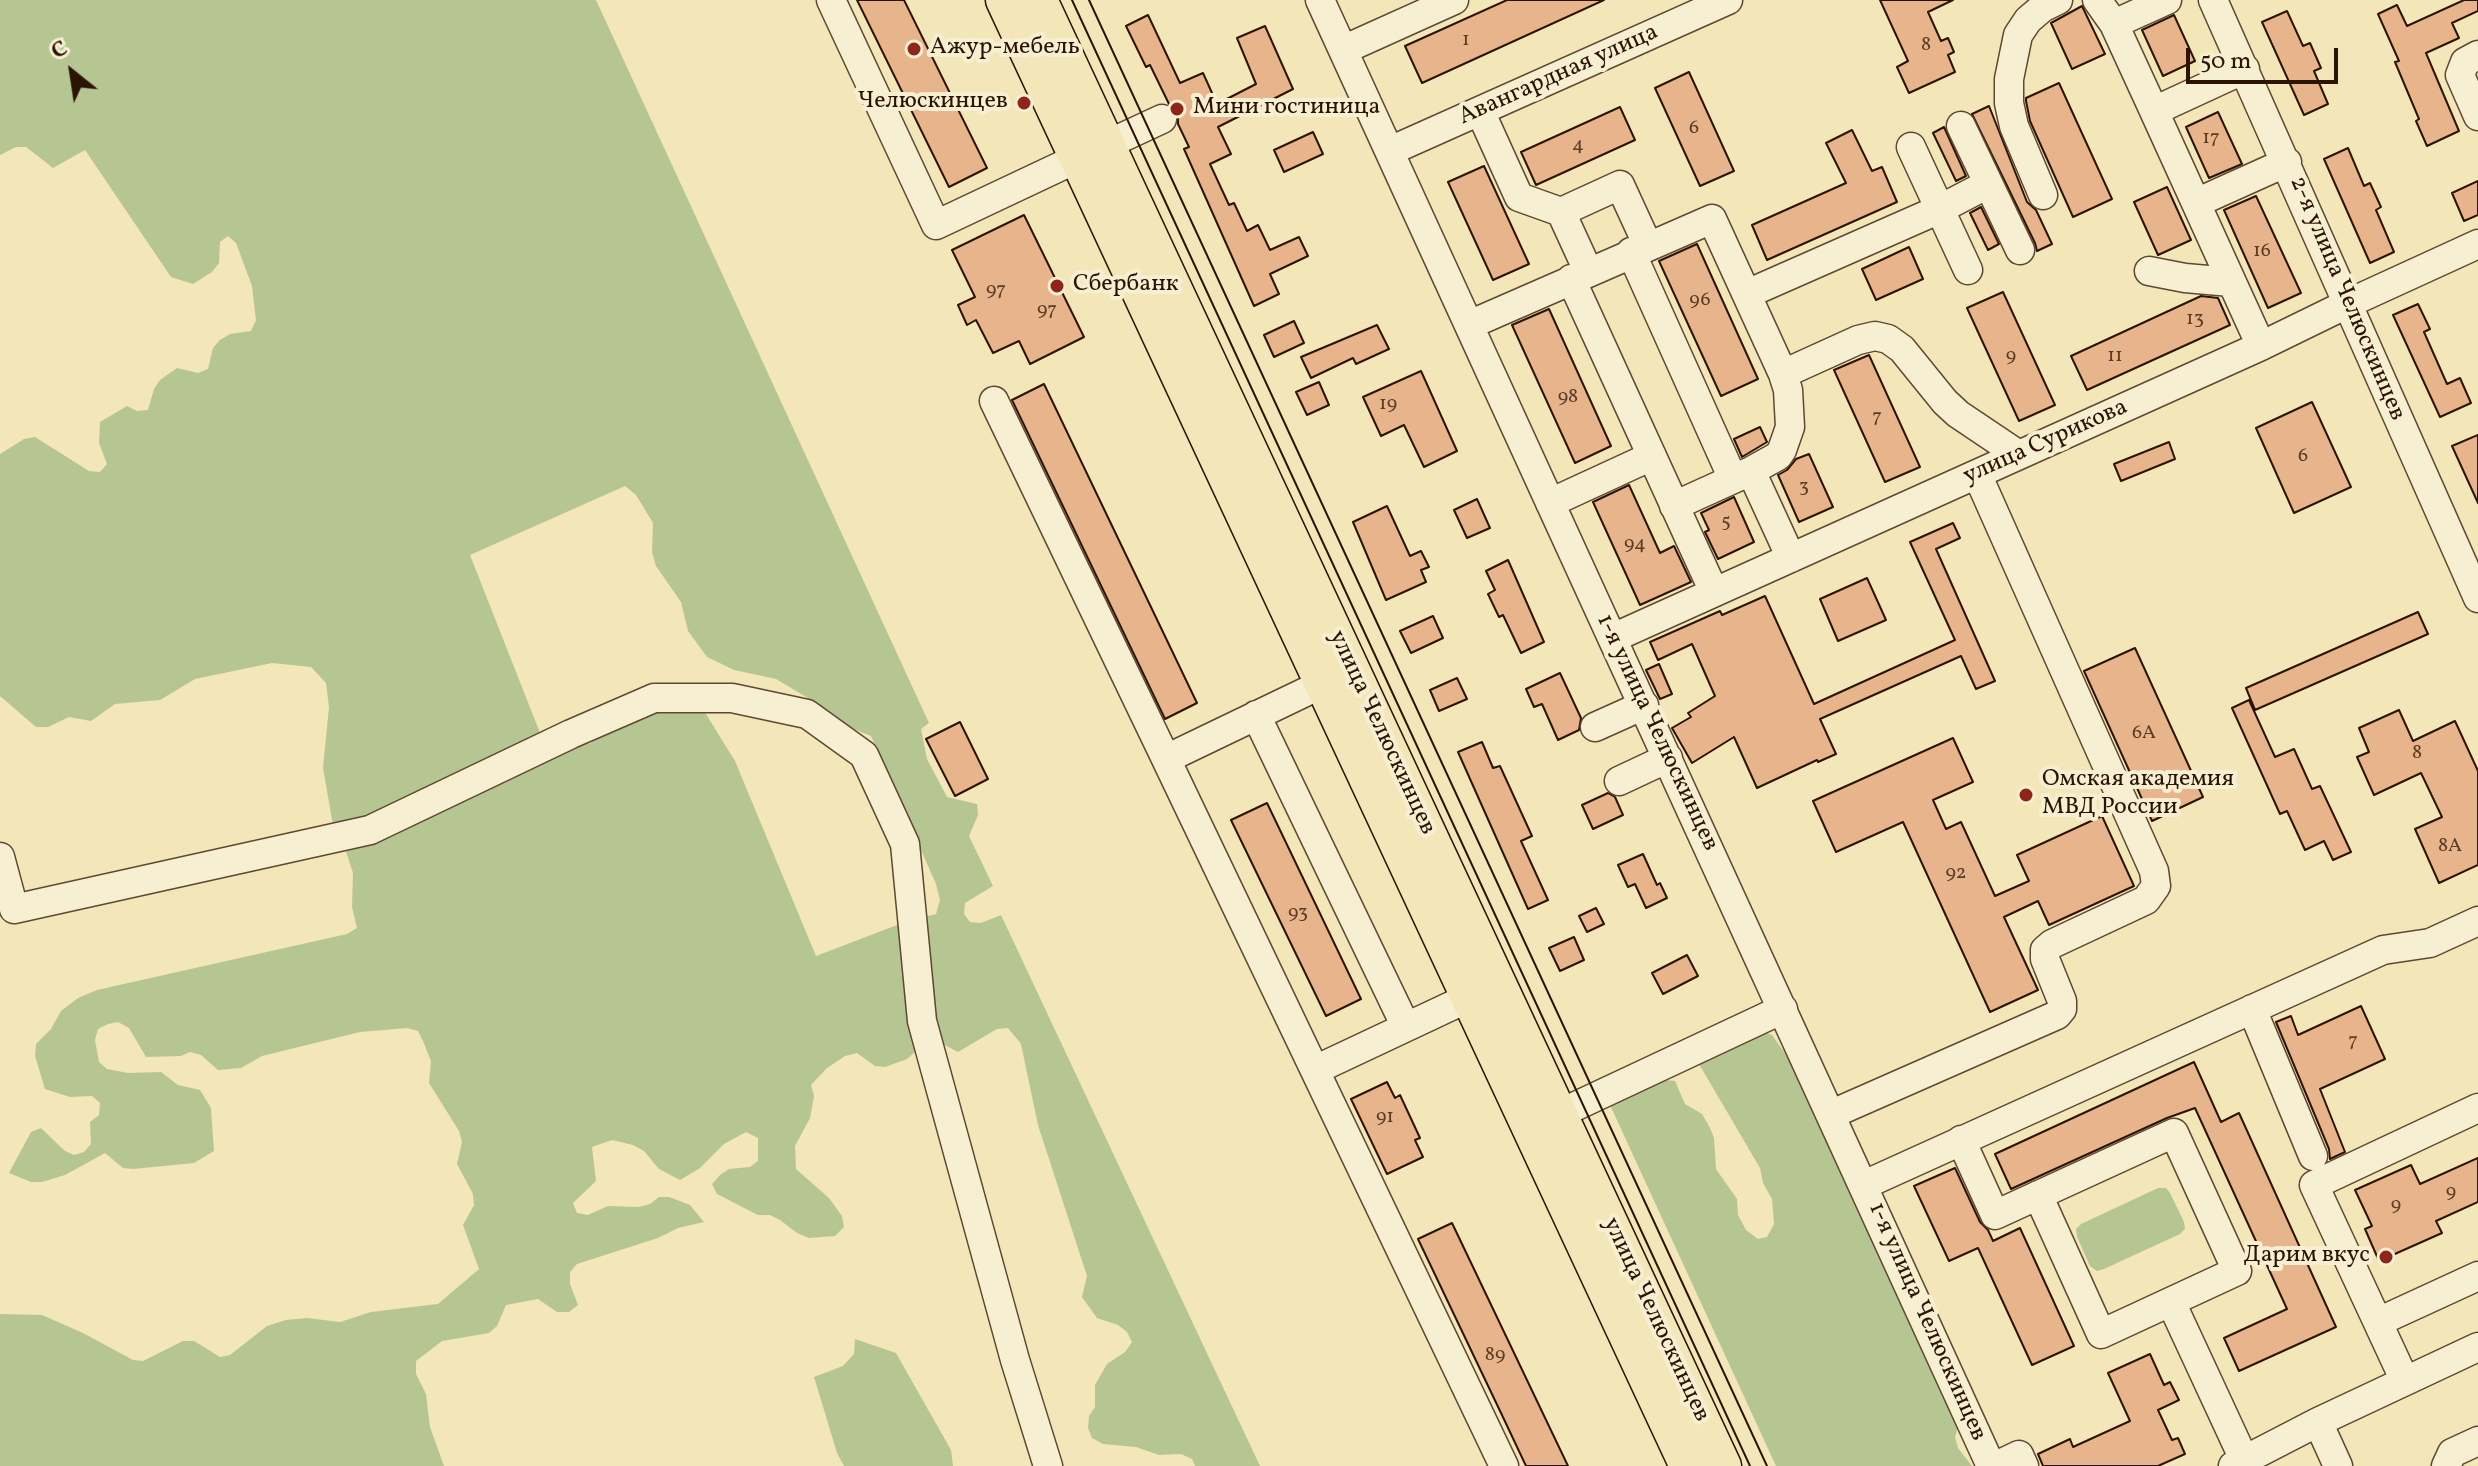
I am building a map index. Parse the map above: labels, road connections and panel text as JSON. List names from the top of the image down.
{
  "streets": {
    "main road": ["улица Челюскинцев"],
    "street": [
      "Авангардная улица",
      "2-я улица Челюскинцев",
      "улица Сурикова",
      "1-я улица Челюскинцев"
    ]
  },
  "crossings": [
    ["Авангардная улица", "1-я улица Челюскинцев"],
    ["2-я улица Челюскинцев", "улица Сурикова"],
    ["улица Сурикова", "1-я улица Челюскинцев"]
  ],
  "places": [
    "Ажур-мебель",
    "Челюскинцев",
    "Мини гостиница",
    "Сбербанк",
    "Омская академия МВД России",
    "Дарим вкус"
  ],
  "house_numbers": [
    "1",
    "8",
    "6",
    "17",
    "4",
    "16",
    "97",
    "96",
    "97",
    "13",
    "9",
    "11",
    "98",
    "19",
    "7",
    "6",
    "3",
    "5",
    "94",
    "6А",
    "8",
    "8А",
    "92",
    "93",
    "7",
    "91",
    "9",
    "9",
    "89"
  ],
  "scale_bar": "50 m",
  "north": "top left"
}
